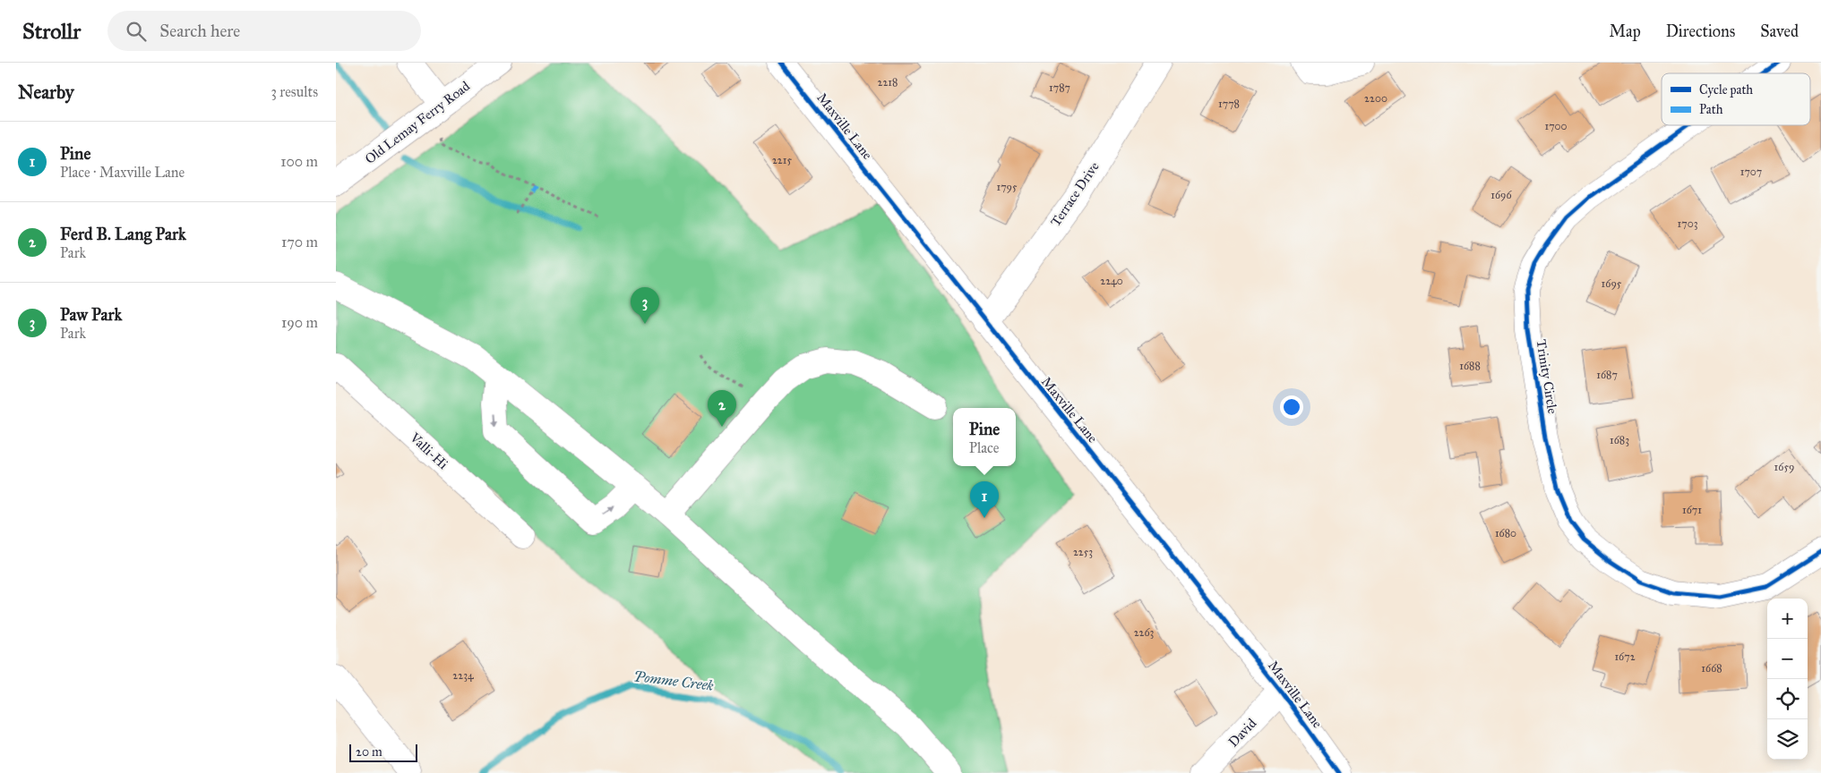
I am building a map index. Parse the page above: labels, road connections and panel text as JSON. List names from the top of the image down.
{
  "streets": {
    "street": [
      "Old Lemay Ferry Road",
      "Maxville Lane",
      "Terrace Drive",
      "Trinity Circle",
      "Valli-Hi",
      "David"
    ]
  },
  "crossings": [
    ["Maxville Lane", "Terrace Drive"],
    ["Maxville Lane", "David"]
  ],
  "water": ["Pomme Creek"],
  "house_numbers": [
    "2218",
    "1787",
    "2200",
    "1778",
    "1700",
    "2215",
    "1707",
    "1795",
    "1696",
    "1703",
    "2240",
    "1695",
    "1688",
    "1687",
    "1683",
    "1659",
    "1671",
    "1680",
    "2253",
    "2263",
    "1672",
    "1668",
    "2234"
  ],
  "legend": ["Cycle path", "Path"],
  "scale_bar": "20 m",
  "page": {
    "header": "Strollr",
    "search": "Search here",
    "nav": ["Map", "Directions", "Saved"],
    "heading": ["Nearby", "3 results"],
    "list": [
      {
        "mark": "1",
        "name": "Pine",
        "note": "Place · Maxville Lane",
        "value": "100 m"
      },
      {
        "mark": "2",
        "name": "Ferd B. Lang Park",
        "note": "Park",
        "value": "170 m"
      },
      {
        "mark": "3",
        "name": "Paw Park",
        "note": "Park",
        "value": "190 m"
      }
    ],
    "pins": ["3", "2", "1"],
    "popup": ["Pine", "Place"],
    "map_buttons": ["+", "−"],
    "scale": "20 m"
  }
}
